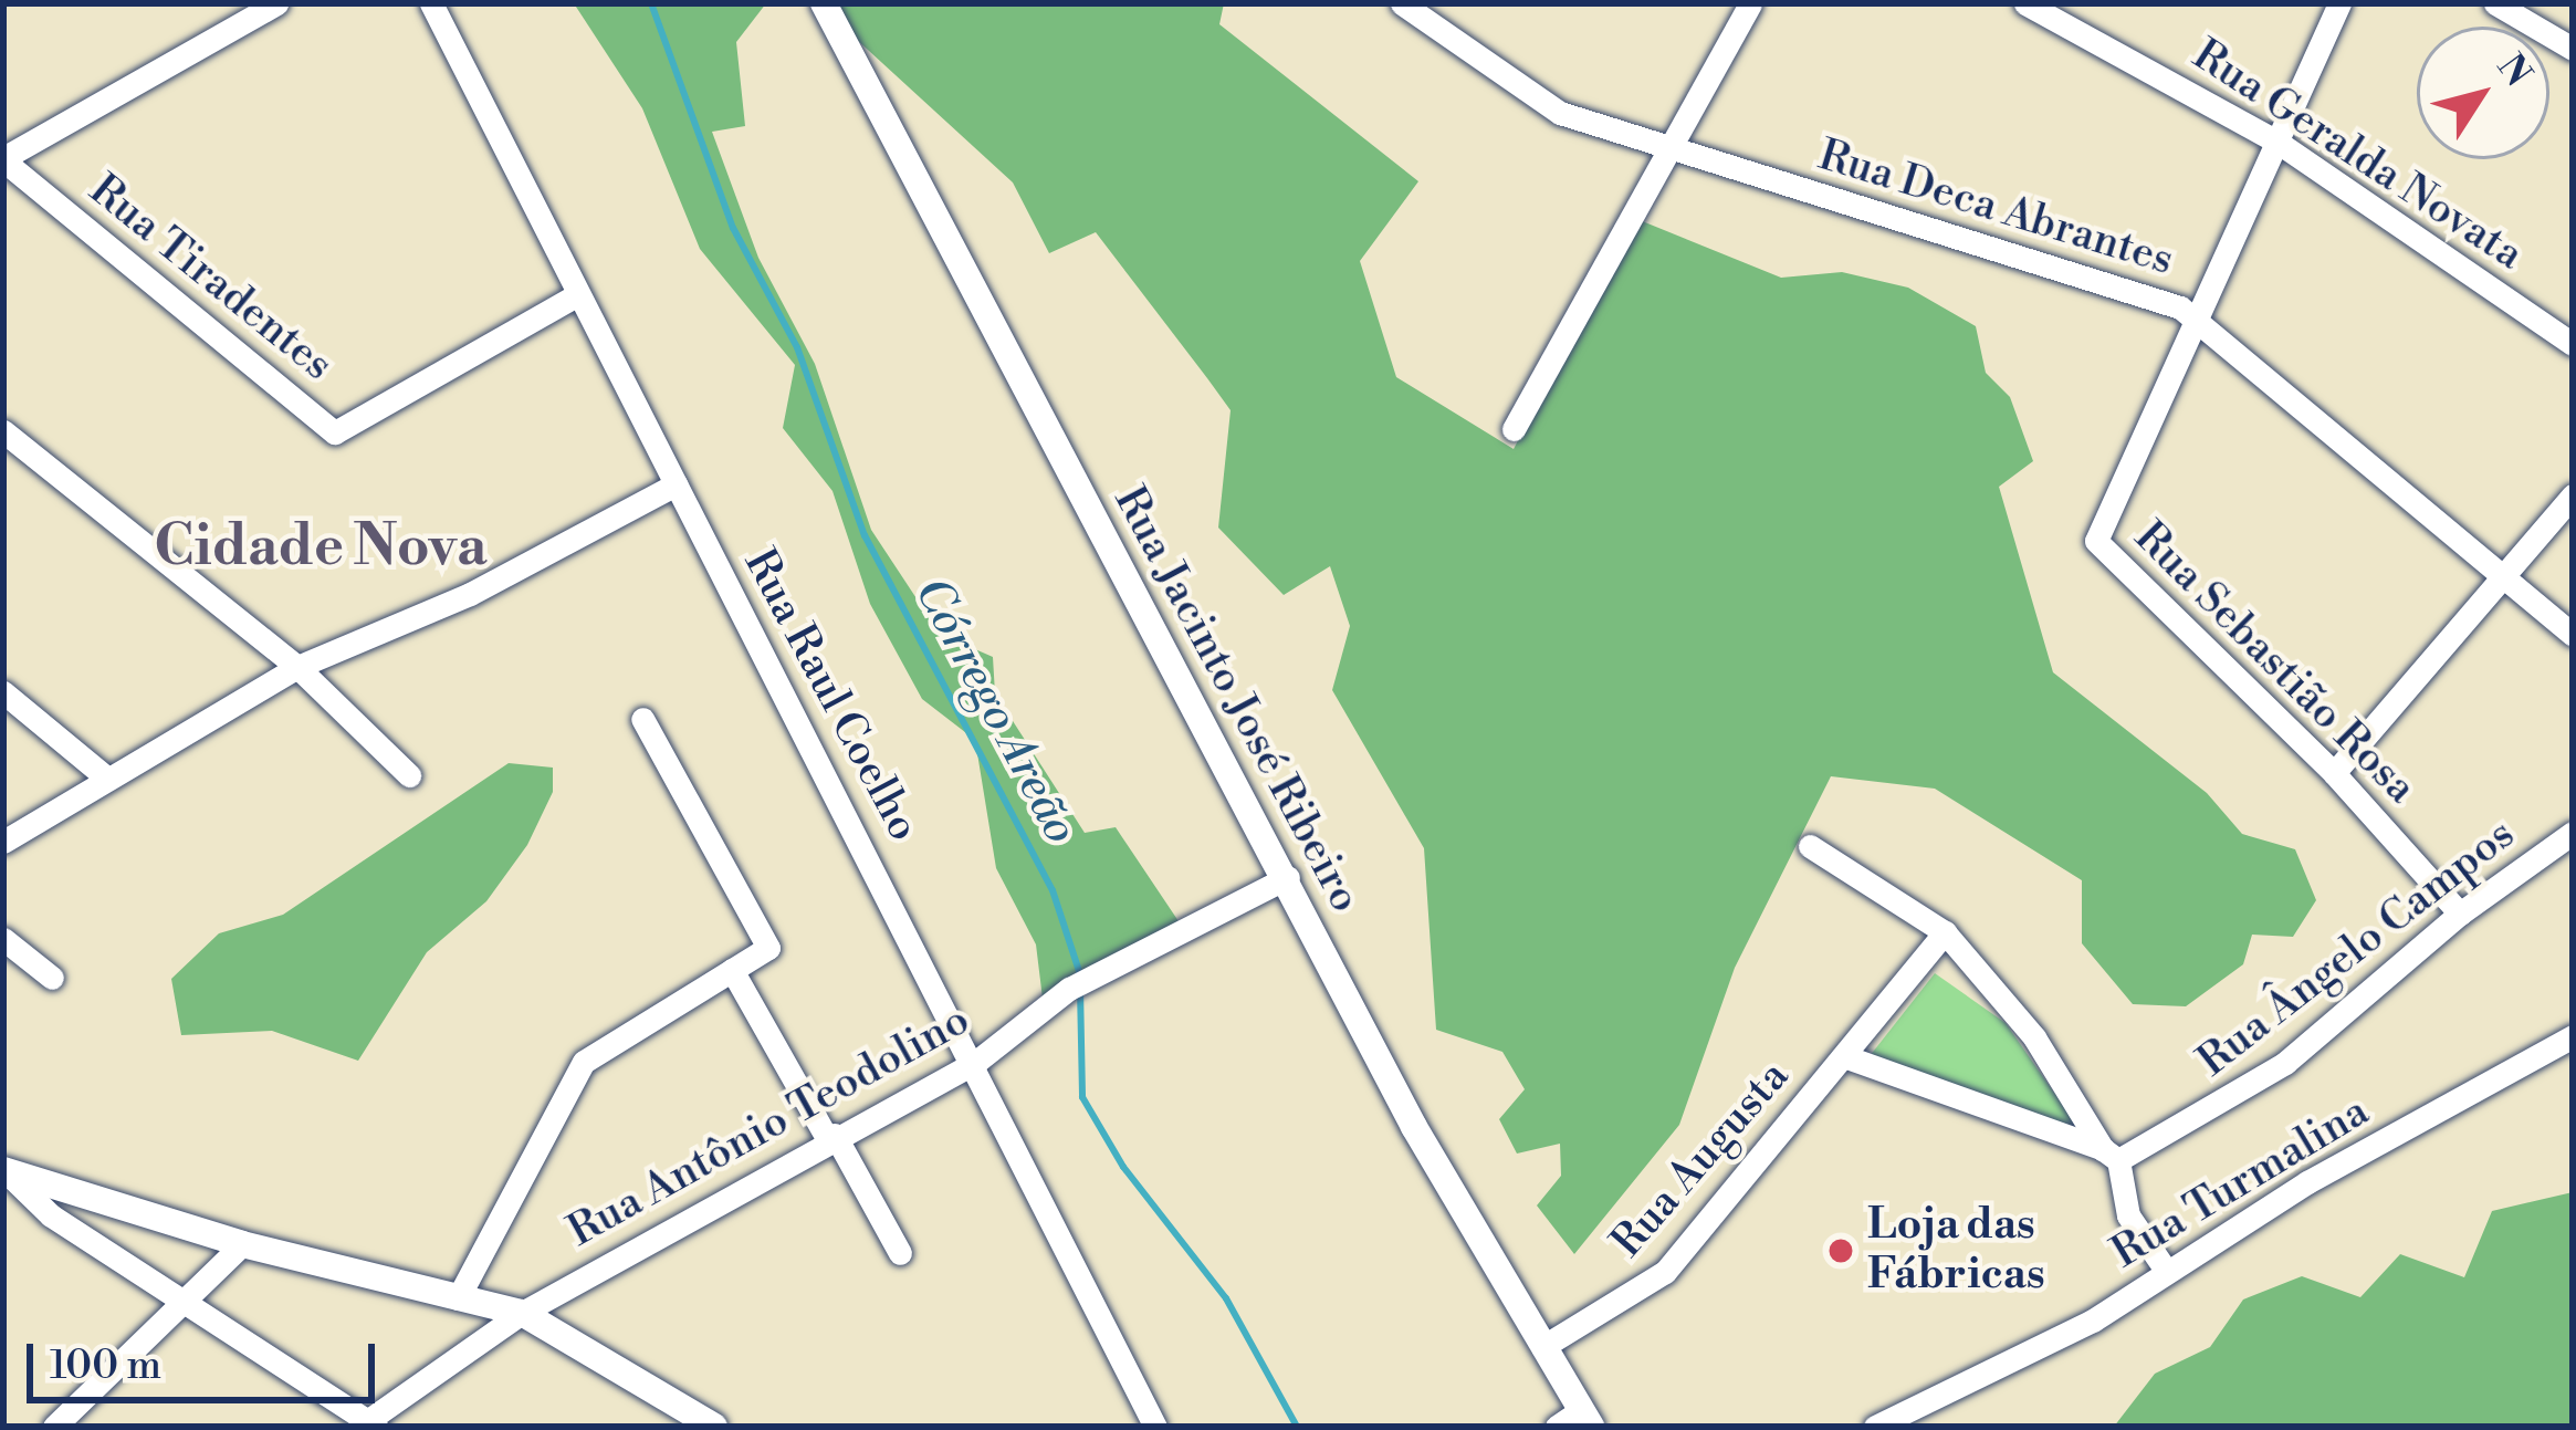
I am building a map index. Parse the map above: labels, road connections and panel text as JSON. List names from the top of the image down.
{
  "streets": {
    "street": [
      "Rua Geralda Novata",
      "Rua Deca Abrantes",
      "Rua Tiradentes",
      "Rua Sebastião Rosa",
      "Rua Raul Coelho",
      "Rua Jacinto José Ribeiro",
      "Rua Ângelo Campos",
      "Rua Antônio Teodolino",
      "Rua Augusta",
      "Rua Turmalina"
    ]
  },
  "crossings": [
    ["Rua Deca Abrantes", "Rua Sebastião Rosa"],
    ["Rua Tiradentes", "Rua Raul Coelho"],
    ["Rua Sebastião Rosa", "Rua Ângelo Campos"],
    ["Rua Raul Coelho", "Rua Antônio Teodolino"],
    ["Rua Jacinto José Ribeiro", "Rua Antônio Teodolino"],
    ["Rua Jacinto José Ribeiro", "Rua Augusta"]
  ],
  "districts": ["Cidade Nova"],
  "water": ["Córrego Areão"],
  "places": ["Loja das Fábricas"],
  "scale_bar": "100 m",
  "north": "top right"
}
